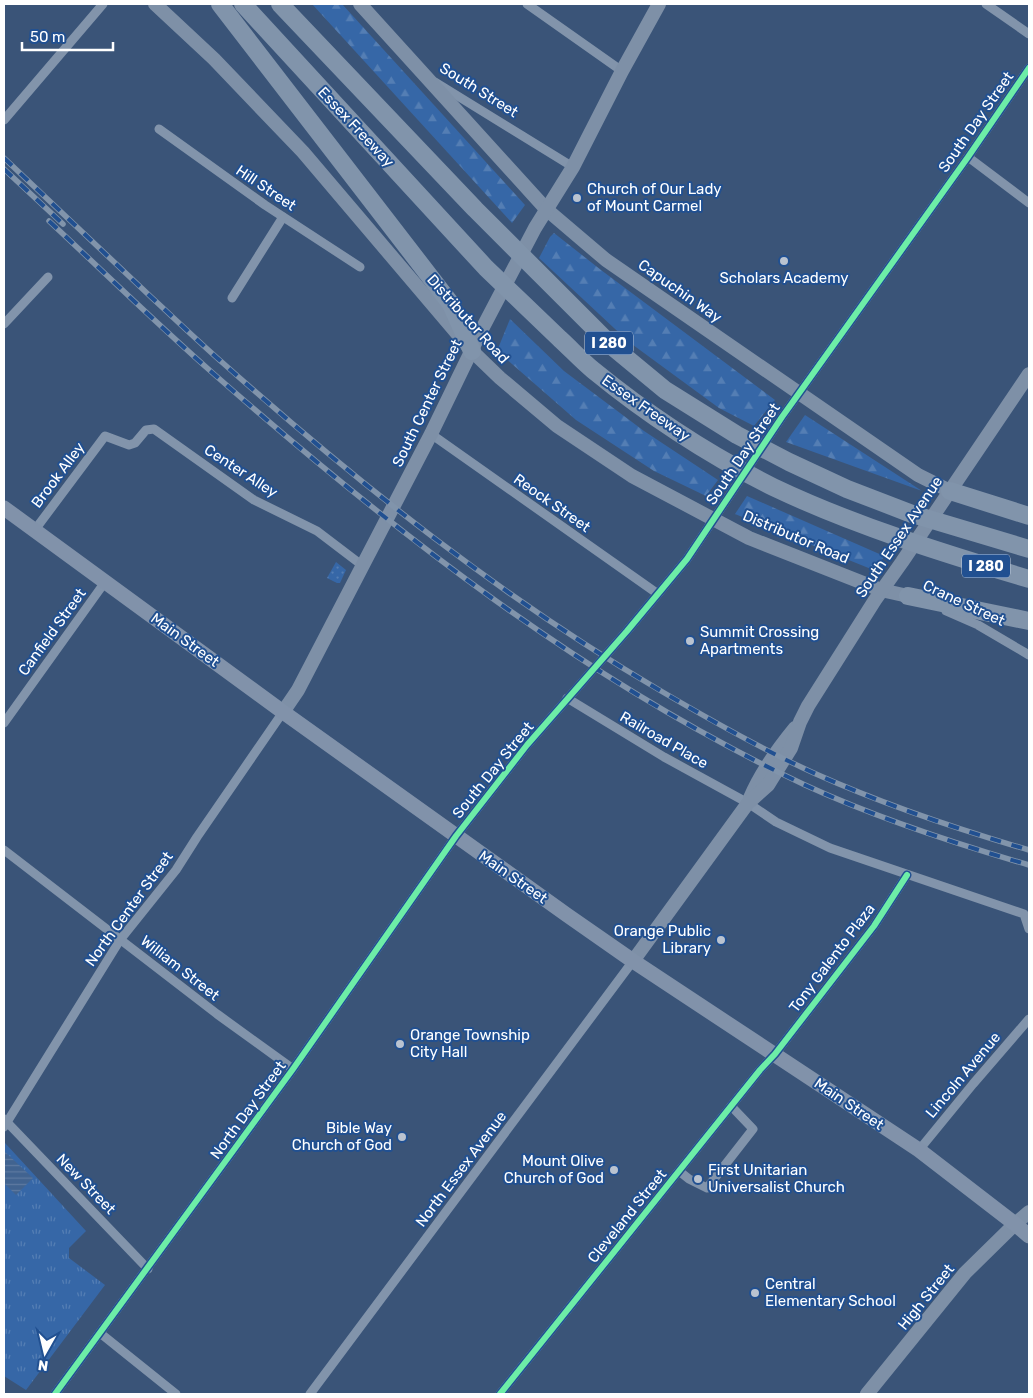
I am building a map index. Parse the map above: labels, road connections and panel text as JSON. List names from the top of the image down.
{
  "streets": {
    "highway": ["Essex Freeway", "I 280"],
    "main road": [
      "South Street",
      "Capuchin Way",
      "Distributor Road",
      "South Center Street",
      "South Essex Avenue",
      "Crane Street",
      "Main Street",
      "High Street"
    ],
    "street": [
      "South Day Street",
      "Hill Street",
      "Center Alley",
      "Brook Alley",
      "Reock Street",
      "Canfield Street",
      "Railroad Place",
      "North Center Street",
      "Tony Galento Plaza",
      "William Street",
      "Lincoln Avenue",
      "North Day Street",
      "North Essex Avenue",
      "New Street",
      "Cleveland Street"
    ]
  },
  "crossings": [
    ["South Street", "Capuchin Way"],
    ["South Street", "South Center Street"],
    ["South Day Street", "Capuchin Way"],
    ["South Day Street", "Distributor Road"],
    ["South Day Street", "Reock Street"],
    ["South Day Street", "Main Street"],
    ["South Day Street", "Railroad Place"],
    ["South Day Street", "North Day Street"],
    ["Capuchin Way", "South Center Street"],
    ["Capuchin Way", "South Essex Avenue"],
    ["Distributor Road", "South Center Street"],
    ["Distributor Road", "South Essex Avenue"],
    ["Distributor Road", "Crane Street"],
    ["South Center Street", "Center Alley"],
    ["South Center Street", "Reock Street"],
    ["South Center Street", "Main Street"],
    ["South Center Street", "North Center Street"],
    ["Center Alley", "Brook Alley"],
    ["Brook Alley", "Main Street"],
    ["South Essex Avenue", "Crane Street"],
    ["South Essex Avenue", "Main Street"],
    ["South Essex Avenue", "Railroad Place"],
    ["South Essex Avenue", "North Essex Avenue"],
    ["Canfield Street", "Main Street"],
    ["Main Street", "North Center Street"],
    ["Main Street", "Tony Galento Plaza"],
    ["Main Street", "Lincoln Avenue"],
    ["Main Street", "North Day Street"],
    ["Main Street", "North Essex Avenue"],
    ["Main Street", "Cleveland Street"],
    ["Main Street", "High Street"],
    ["North Center Street", "William Street"],
    ["North Center Street", "New Street"],
    ["Tony Galento Plaza", "Cleveland Street"],
    ["William Street", "North Day Street"],
    ["North Day Street", "New Street"]
  ],
  "places": [
    "Church of Our Lady of Mount Carmel",
    "Scholars Academy",
    "Summit Crossing Apartments",
    "Orange Public Library",
    "Orange Township City Hall",
    "Bible Way Church of God",
    "Mount Olive Church of God",
    "First Unitarian Universalist Church",
    "Central Elementary School"
  ],
  "scale_bar": "50 m",
  "north": "bottom"
}
